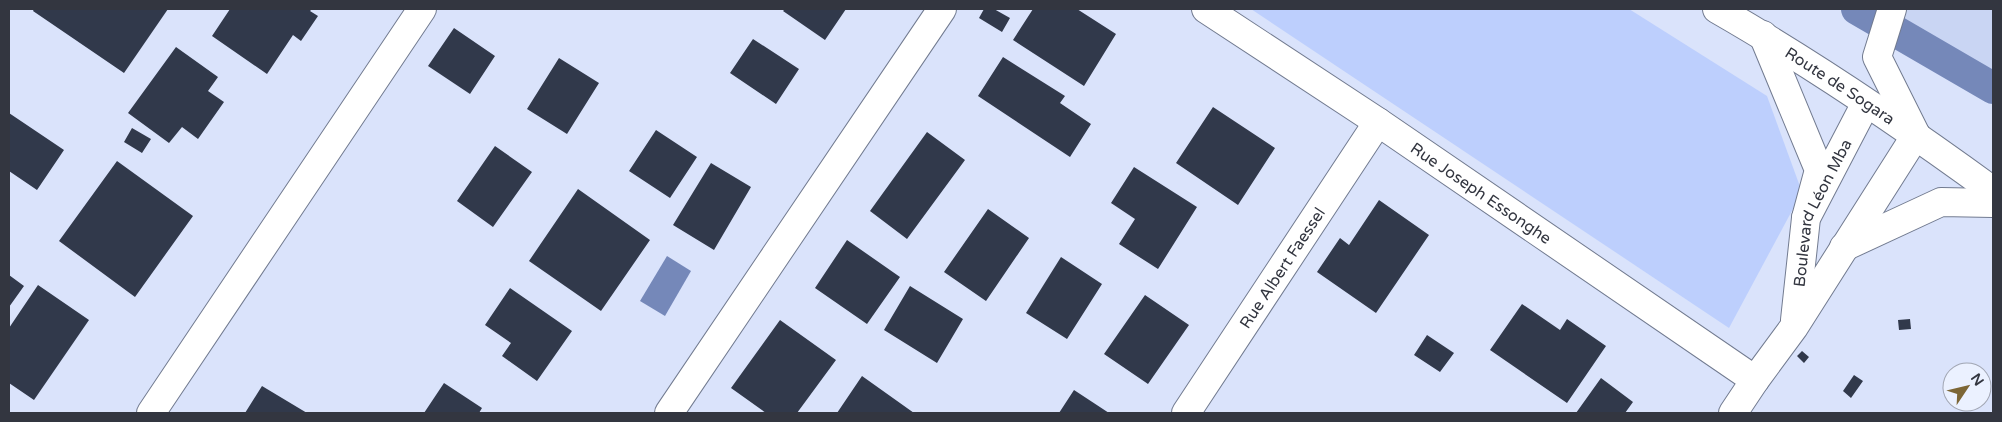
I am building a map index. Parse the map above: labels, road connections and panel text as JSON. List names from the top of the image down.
{
  "streets": {
    "street": [
      "Route de Sogara",
      "Rue Joseph Essonghe",
      "Boulevard Léon Mba",
      "Rue Albert Faessel"
    ]
  },
  "crossings": [
    ["Route de Sogara", "Boulevard Léon Mba"],
    ["Rue Joseph Essonghe", "Boulevard Léon Mba"],
    ["Rue Joseph Essonghe", "Rue Albert Faessel"]
  ],
  "north": "top right"
}
